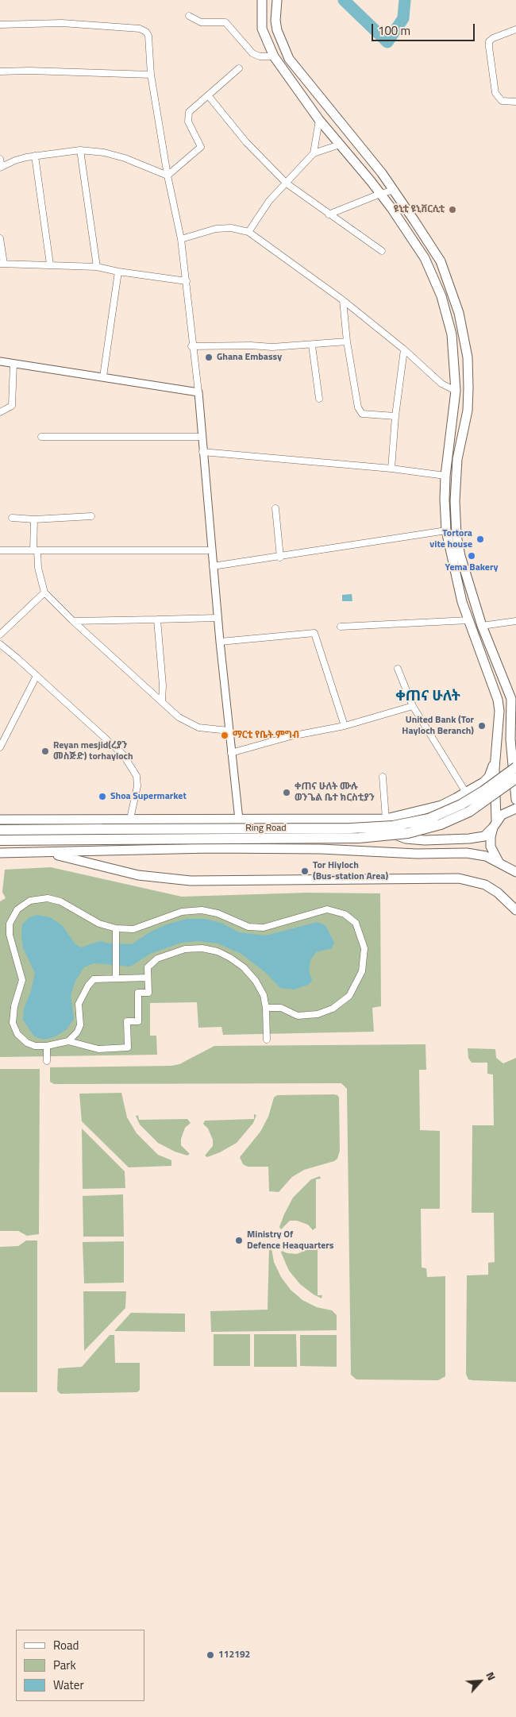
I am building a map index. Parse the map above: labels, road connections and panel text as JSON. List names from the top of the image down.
{
  "streets": {
    "highway": ["Ring Road"]
  },
  "districts": ["ቀጠና ሁለት"],
  "places": [
    "ዩኒቲ ዩኒቨርሲቲ",
    "Ghana Embassy",
    "Tortora vite house",
    "Yema Bakery",
    "United Bank (Tor Hayloch Beranch)",
    "ማርቲ የቤት ምግብ",
    "Reyan mesjid(ረያን መስጅድ) torhayloch",
    "ቀጠና ሁለት ሙሉ ወንጌል ቤተ ክርስቲያን",
    "Shoa Supermarket",
    "Tor Hiyloch (Bus-station Area)",
    "Ministry Of Defence Heaquarters",
    "112192"
  ],
  "legend": ["Road", "Park", "Water"],
  "scale_bar": "100 m",
  "north": "top right"
}
